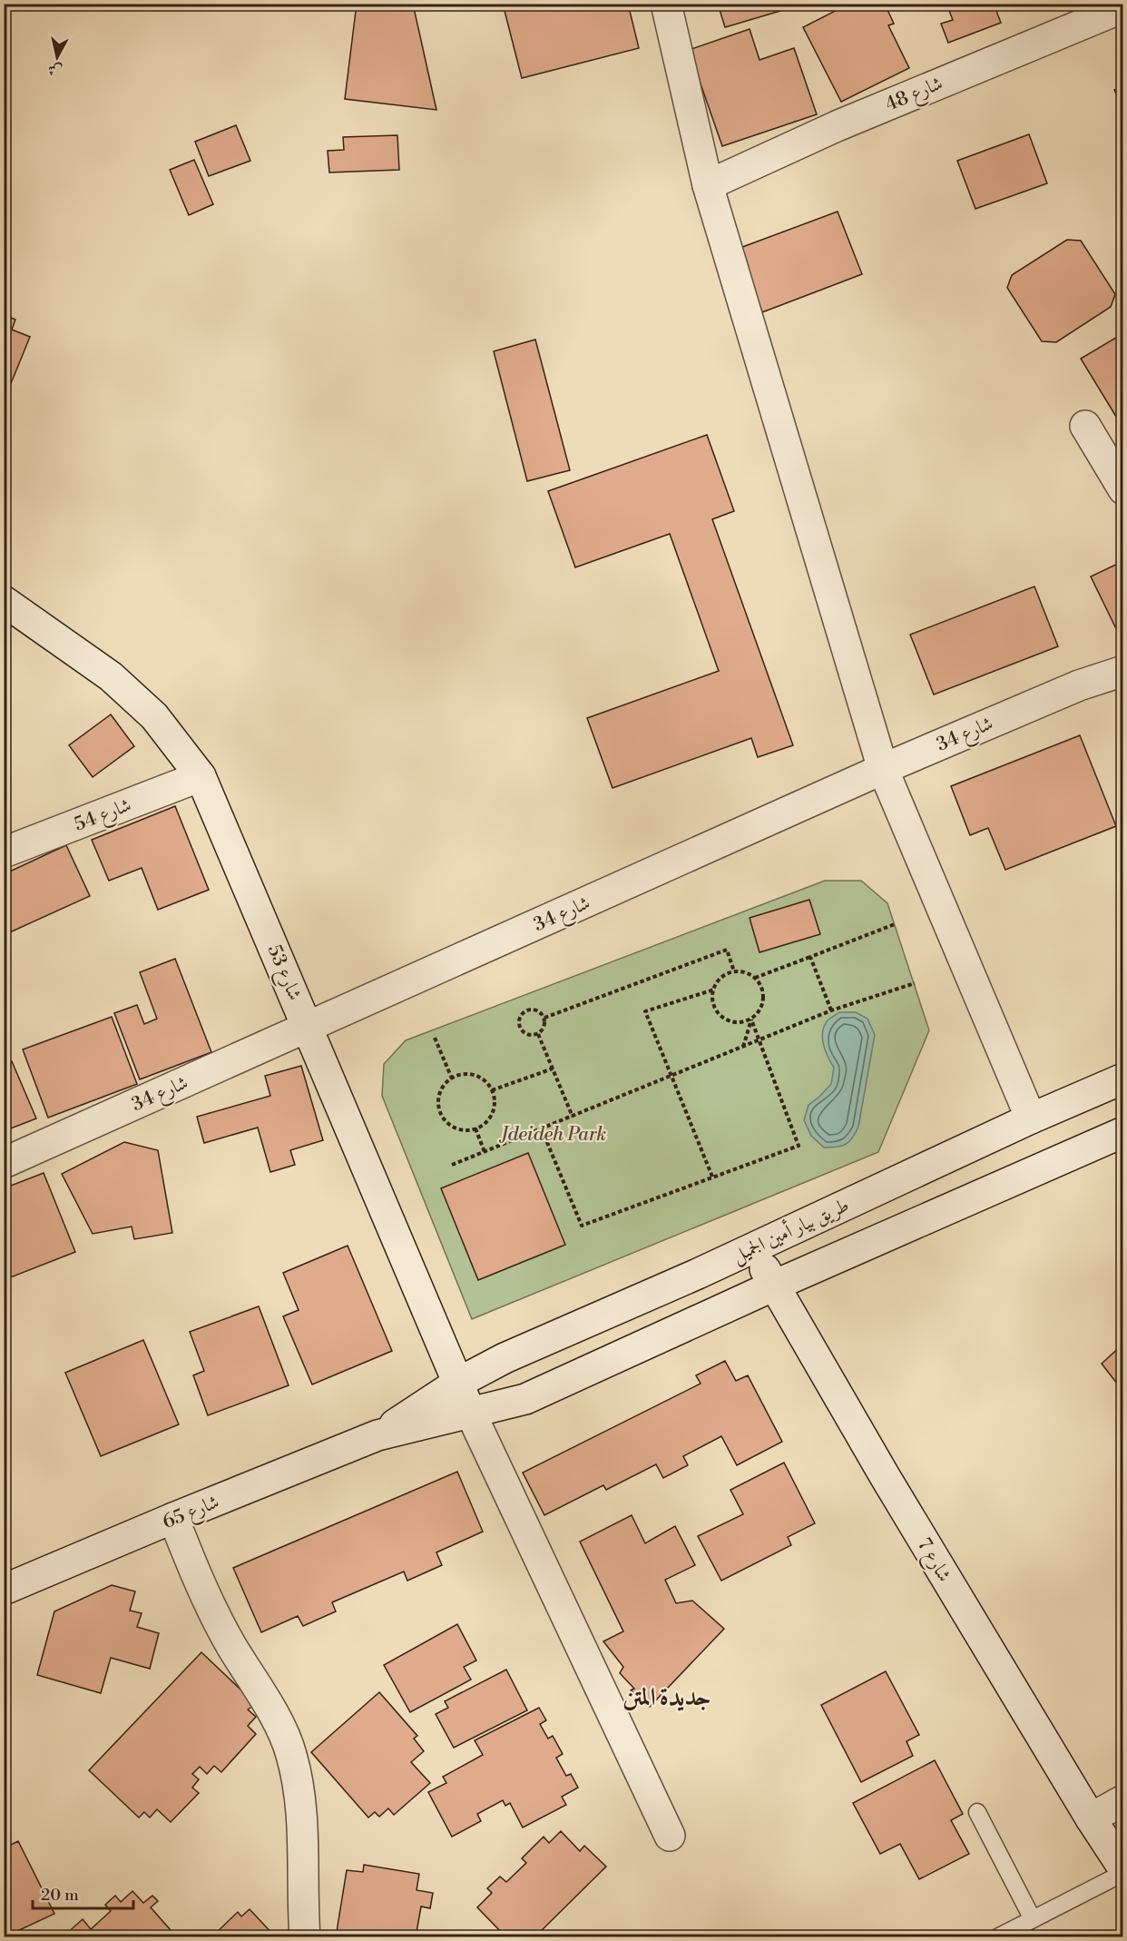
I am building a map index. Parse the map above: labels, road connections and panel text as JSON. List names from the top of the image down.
{
  "streets": {
    "street": [
      "شارع 48",
      "شارع 34",
      "شارع 54",
      "شارع 53",
      "طريق بيار أمين الجميل",
      "شارع 65",
      "شارع 7"
    ]
  },
  "crossings": [
    ["شارع 34", "شارع 53"],
    ["شارع 54", "شارع 53"],
    ["شارع 53", "طريق بيار أمين الجميل"],
    ["شارع 53", "شارع 65"],
    ["طريق بيار أمين الجميل", "شارع 65"],
    ["طريق بيار أمين الجميل", "شارع 7"]
  ],
  "districts": ["جديدة المتن"],
  "parks": ["Jdeideh Park"],
  "scale_bar": "20 m",
  "north": "bottom"
}
